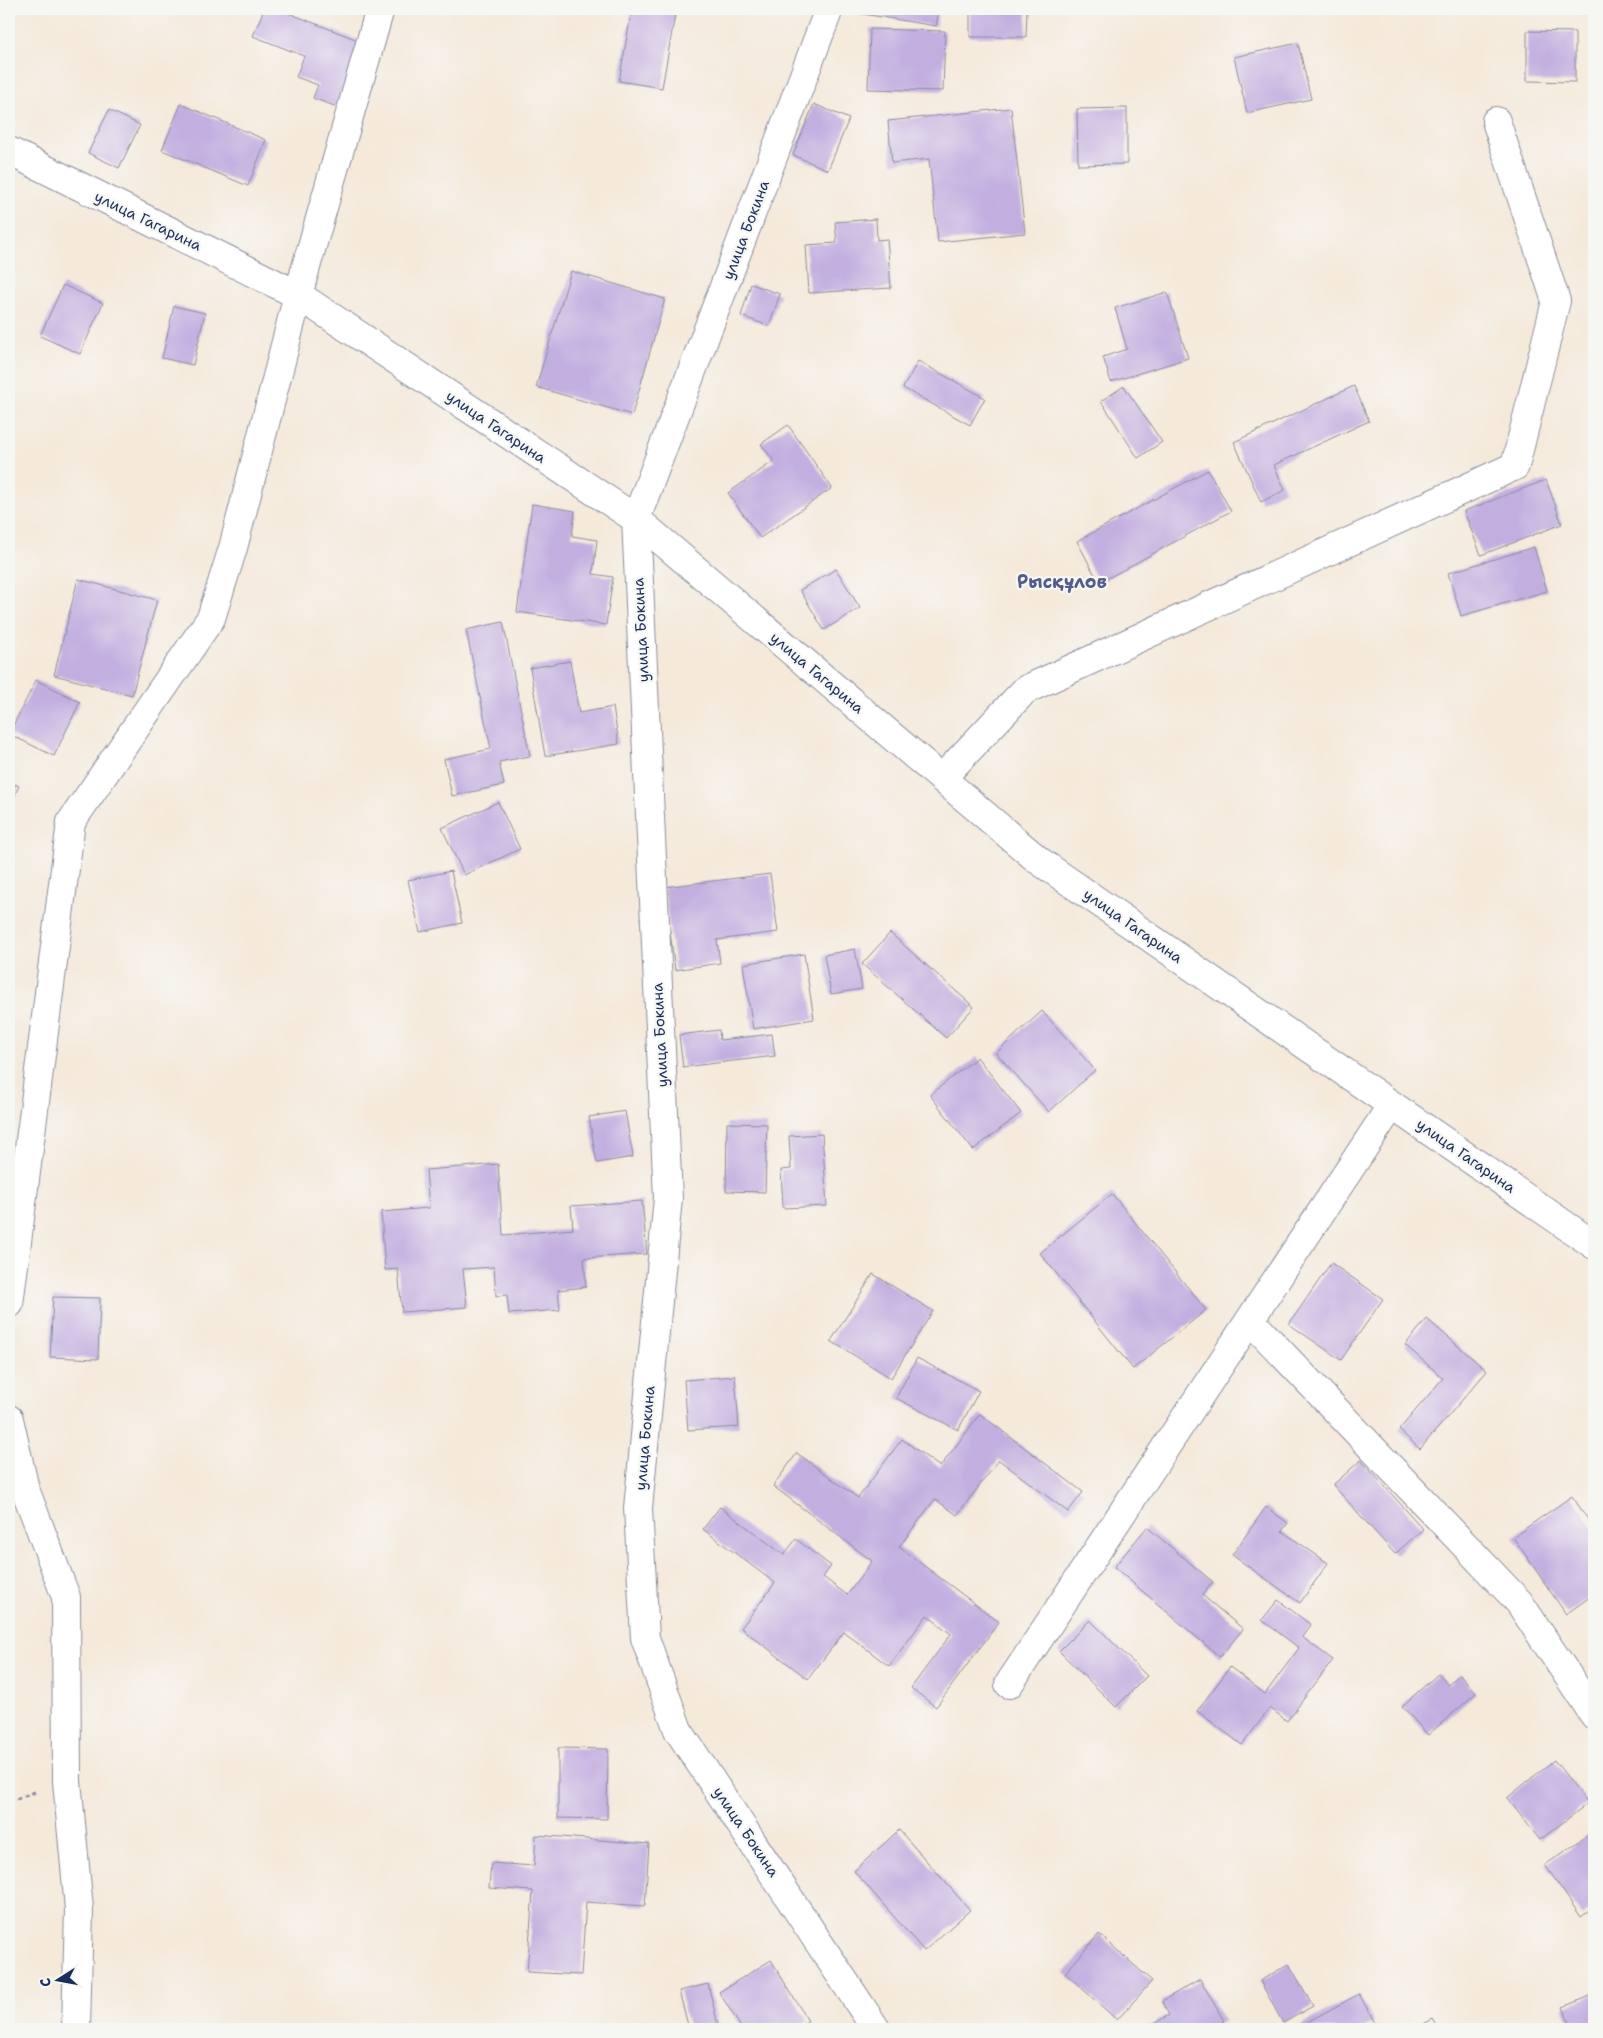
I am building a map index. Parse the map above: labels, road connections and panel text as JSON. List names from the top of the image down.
{
  "streets": {
    "street": ["улица Гагарина", "улица Бокина"]
  },
  "crossings": [
    ["улица Гагарина", "улица Бокина"]
  ],
  "districts": ["Рысқұлов"],
  "north": "left"
}
